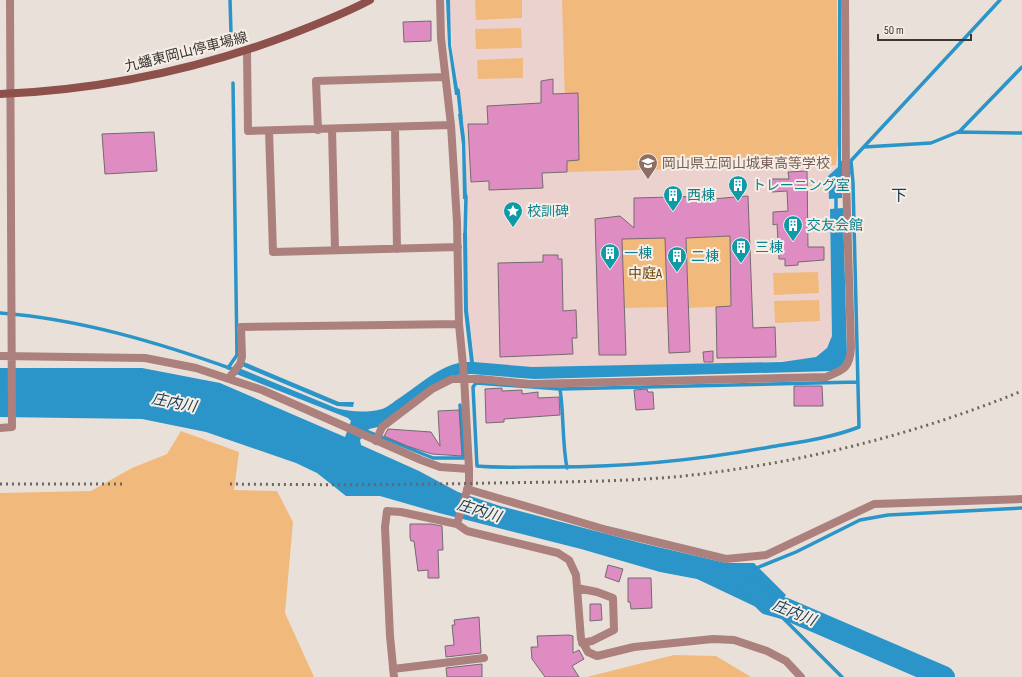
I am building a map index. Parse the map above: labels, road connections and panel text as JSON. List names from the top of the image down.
{
  "streets": {
    "main road": ["九蟠東岡山停車場線"]
  },
  "districts": ["下"],
  "water": ["庄内川"],
  "parks": ["中庭A"],
  "places": {
    "school or university": ["岡山県立岡山城東高等学校"],
    "building": [
      "トレーニング室",
      "西棟",
      "交友会館",
      "三棟",
      "一棟",
      "二棟"
    ],
    "place": ["校訓碑"]
  },
  "scale_bar": "50 m"
}
